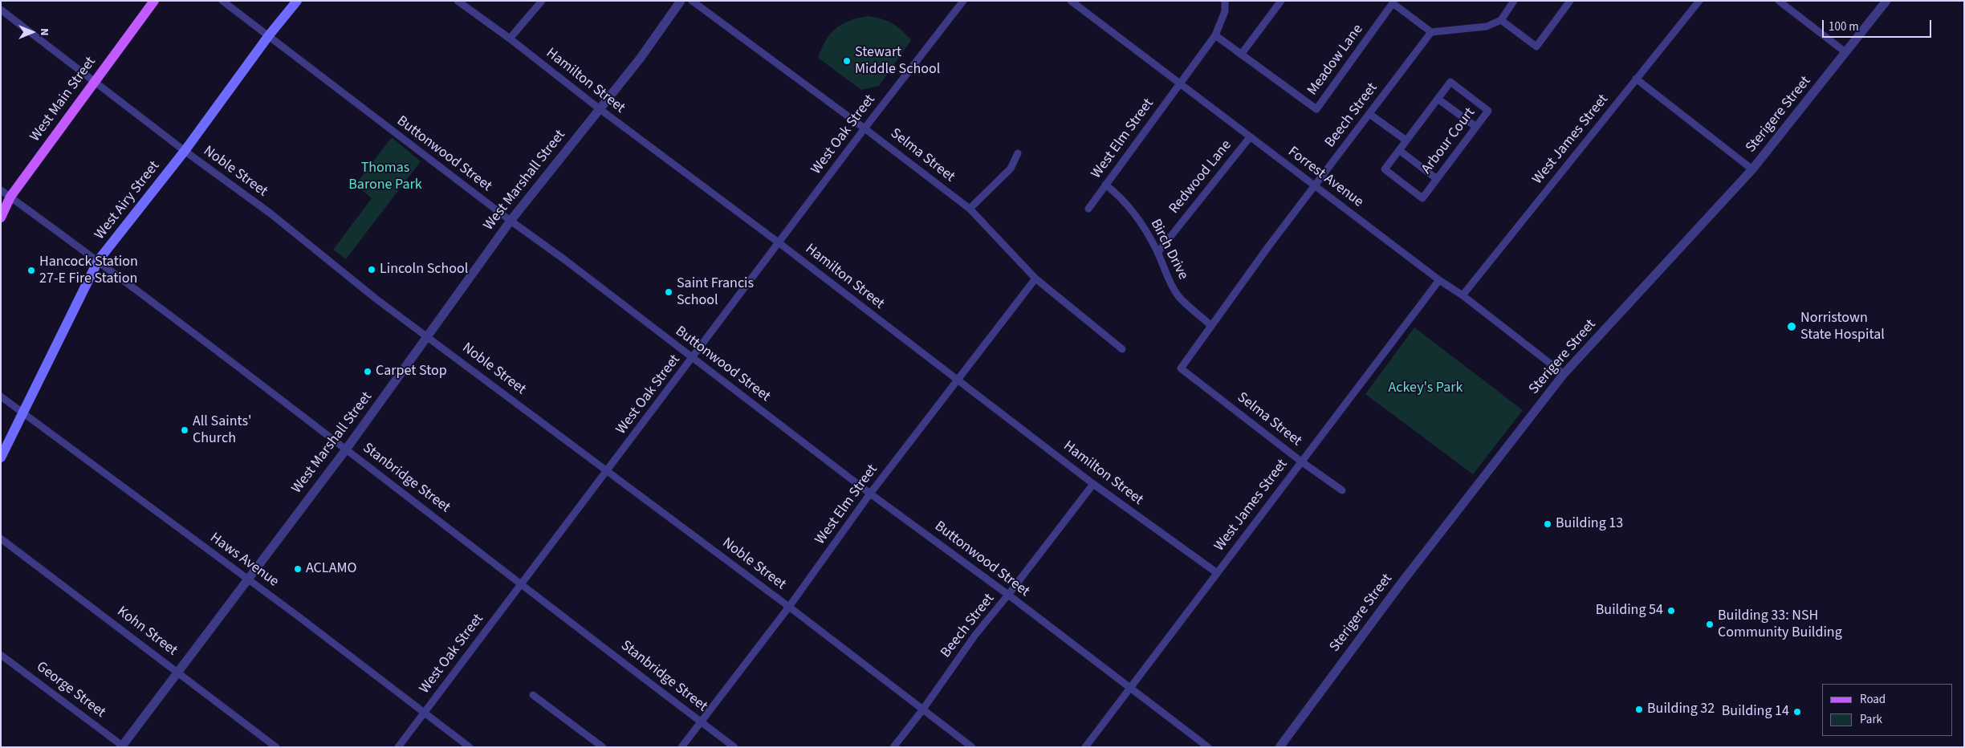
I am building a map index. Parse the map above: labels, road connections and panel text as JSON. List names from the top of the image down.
{
  "streets": {
    "main road": ["West Main Street", "West Airy Street"],
    "street": [
      "Meadow Lane",
      "Hamilton Street",
      "Sterigere Street",
      "Beech Street",
      "West Oak Street",
      "West Elm Street",
      "West James Street",
      "Arbour Court",
      "Buttonwood Street",
      "Selma Street",
      "Noble Street",
      "Redwood Lane",
      "Forrest Avenue",
      "West Marshall Street",
      "Birch Drive",
      "Stanbridge Street",
      "Haws Avenue",
      "Kohn Street",
      "George Street"
    ]
  },
  "crossings": [
    ["Meadow Lane", "Beech Street"],
    ["Meadow Lane", "West Elm Street"],
    ["Hamilton Street", "Beech Street"],
    ["Hamilton Street", "West Oak Street"],
    ["Hamilton Street", "West Elm Street"],
    ["Hamilton Street", "West James Street"],
    ["Hamilton Street", "West Marshall Street"],
    ["West Main Street", "Noble Street"],
    ["West Main Street", "Stanbridge Street"],
    ["Sterigere Street", "Forrest Avenue"],
    ["Beech Street", "Buttonwood Street"],
    ["Beech Street", "Selma Street"],
    ["Beech Street", "Noble Street"],
    ["Beech Street", "Forrest Avenue"],
    ["Beech Street", "Birch Drive"],
    ["West Oak Street", "Buttonwood Street"],
    ["West Oak Street", "Selma Street"],
    ["West Oak Street", "Noble Street"],
    ["West Oak Street", "Stanbridge Street"],
    ["West Oak Street", "Haws Avenue"],
    ["West Elm Street", "Buttonwood Street"],
    ["West Elm Street", "Selma Street"],
    ["West Elm Street", "Noble Street"],
    ["West Elm Street", "Forrest Avenue"],
    ["West Elm Street", "Birch Drive"],
    ["West Elm Street", "Stanbridge Street"],
    ["West James Street", "Buttonwood Street"],
    ["West James Street", "Selma Street"],
    ["West James Street", "Forrest Avenue"],
    ["Buttonwood Street", "West Marshall Street"],
    ["Buttonwood Street", "West Airy Street"],
    ["Noble Street", "West Marshall Street"],
    ["Noble Street", "West Airy Street"],
    ["Redwood Lane", "Forrest Avenue"],
    ["Redwood Lane", "Birch Drive"],
    ["West Marshall Street", "Stanbridge Street"],
    ["West Marshall Street", "Haws Avenue"],
    ["West Marshall Street", "Kohn Street"],
    ["West Marshall Street", "George Street"],
    ["West Airy Street", "Stanbridge Street"],
    ["West Airy Street", "Haws Avenue"]
  ],
  "parks": ["Thomas Barone Park", "Ackey's Park"],
  "places": [
    "Stewart Middle School",
    "Lincoln School",
    "Hancock Station 27-E Fire Station",
    "Saint Francis School",
    "Norristown State Hospital",
    "Carpet Stop",
    "All Saints' Church",
    "Building 13",
    "ACLAMO",
    "Building 54",
    "Building 33: NSH Community Building",
    "Building 32",
    "Building 14"
  ],
  "legend": ["Road", "Park"],
  "scale_bar": "100 m",
  "north": "right"
}
